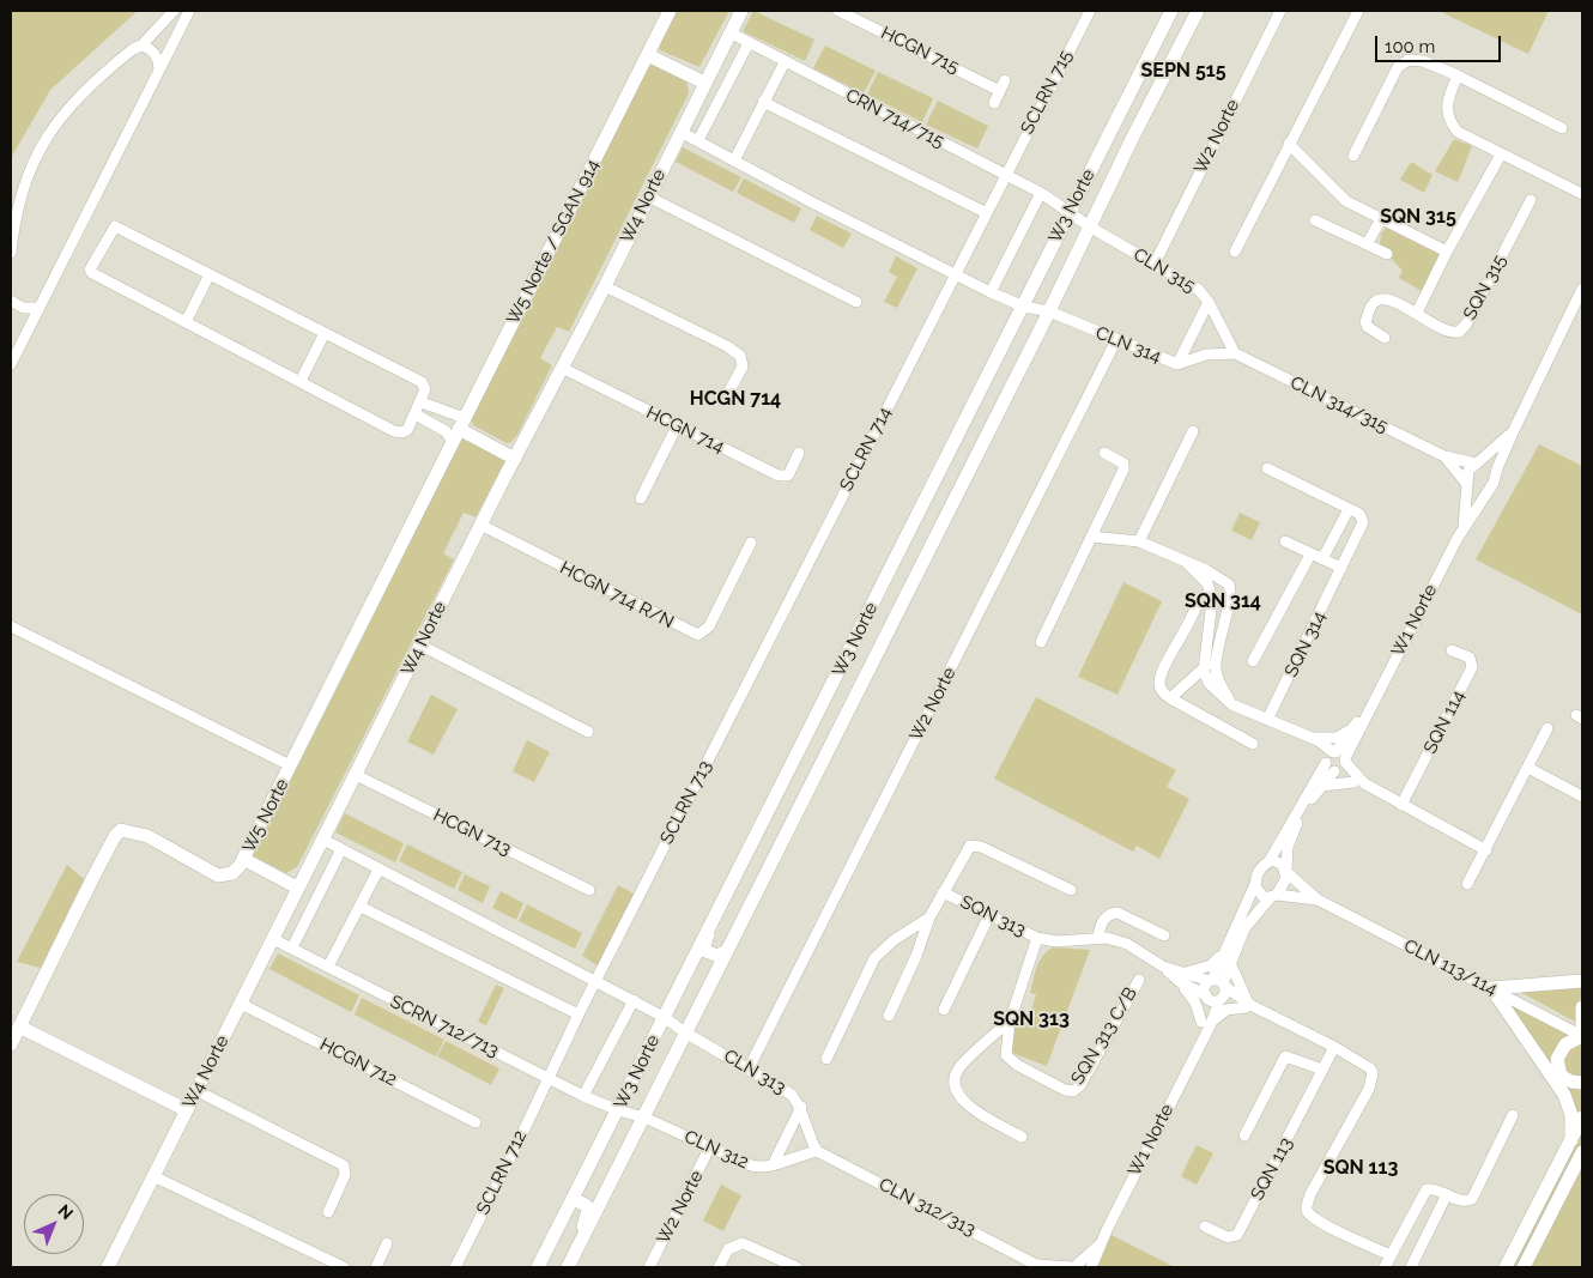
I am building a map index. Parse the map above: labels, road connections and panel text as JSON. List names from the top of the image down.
{
  "streets": {
    "main road": [
      "W4 Norte",
      "W3 Norte",
      "W5 Norte / SGAN 914",
      "W5 Norte"
    ],
    "street": [
      "HCGN 715",
      "SCLRN 715",
      "CRN 714/715",
      "W2 Norte",
      "CLN 315",
      "SQN 315",
      "CLN 314",
      "CLN 314/315",
      "HCGN 714",
      "SCLRN 714",
      "HCGN 714 R/N",
      "W1 Norte",
      "SQN 314",
      "SQN 114",
      "SCLRN 713",
      "HCGN 713",
      "SQN 313",
      "CLN 113/114",
      "SCRN 712/713",
      "SQN 313 C/B",
      "HCGN 712",
      "CLN 313",
      "CLN 312",
      "SQN 113",
      "SCLRN 712",
      "CLN 312/313"
    ]
  },
  "crossings": [
    ["SCLRN 715", "CRN 714/715"],
    ["CRN 714/715", "W4 Norte"],
    ["CRN 714/715", "W3 Norte"],
    ["CRN 714/715", "CLN 315"],
    ["W2 Norte", "CLN 315"],
    ["W2 Norte", "CLN 314"],
    ["W2 Norte", "CLN 313"],
    ["W2 Norte", "CLN 312"],
    ["W4 Norte", "HCGN 714"],
    ["W4 Norte", "HCGN 714 R/N"],
    ["W4 Norte", "HCGN 713"],
    ["W4 Norte", "SCRN 712/713"],
    ["W4 Norte", "HCGN 712"],
    ["W3 Norte", "CLN 315"],
    ["W3 Norte", "CLN 314"],
    ["W3 Norte", "SCRN 712/713"],
    ["W3 Norte", "CLN 313"],
    ["W3 Norte", "CLN 312"],
    ["W5 Norte / SGAN 914", "W5 Norte"],
    ["CLN 315", "CLN 314"],
    ["CLN 315", "CLN 314/315"],
    ["CLN 314", "CLN 314/315"],
    ["CLN 314/315", "W1 Norte"],
    ["SCLRN 714", "SCLRN 713"],
    ["W1 Norte", "SQN 313"],
    ["W1 Norte", "CLN 113/114"],
    ["W1 Norte", "CLN 312/313"],
    ["SCLRN 713", "SCLRN 712"],
    ["SQN 313", "SQN 313 C/B"],
    ["SCRN 712/713", "CLN 312"],
    ["SCRN 712/713", "SCLRN 712"],
    ["CLN 313", "CLN 312"],
    ["CLN 313", "CLN 312/313"],
    ["CLN 312", "CLN 312/313"]
  ],
  "districts": [
    "SEPN 515",
    "SQN 315",
    "HCGN 714",
    "SQN 314",
    "SQN 313",
    "SQN 113"
  ],
  "scale_bar": "100 m",
  "north": "top right"
}
